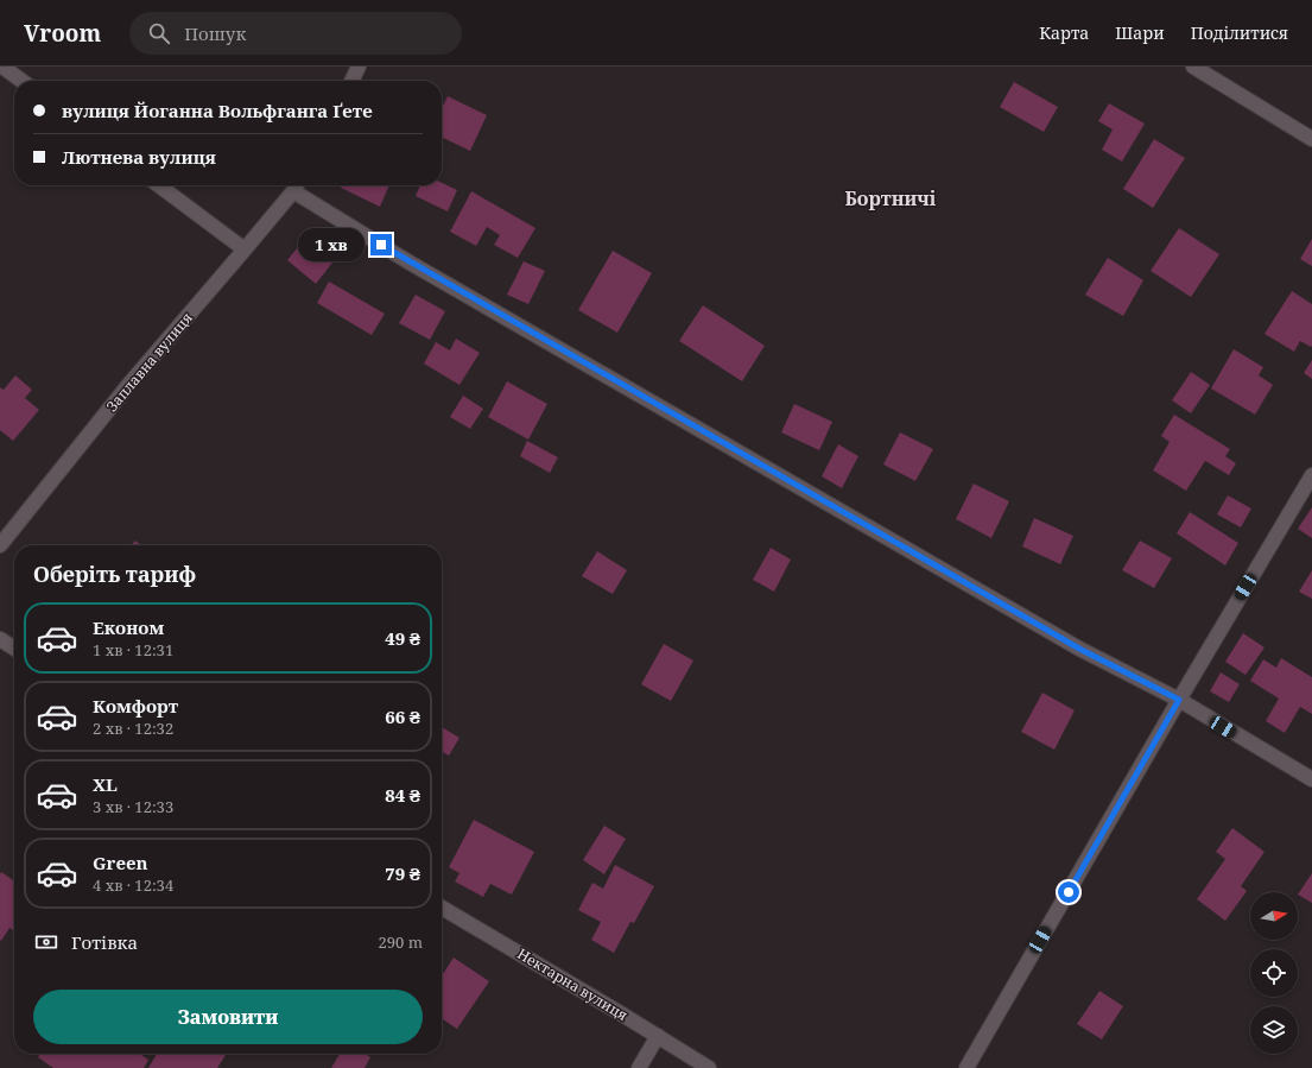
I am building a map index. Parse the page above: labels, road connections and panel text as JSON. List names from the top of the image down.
{
  "streets": {
    "street": ["Заплавна вулиця", "Нектарна вулиця"]
  },
  "districts": ["Бортничі"],
  "north": "right",
  "page": {
    "header": "Vroom",
    "search": "Пошук",
    "nav": ["Карта", "Шари", "Поділитися"],
    "banner": ["вулиця Йоганна Вольфганга Ґете", "Лютнева вулиця"],
    "bubble": "1 хв",
    "heading": "Оберіть тариф",
    "list": [
      {
        "name": "Економ",
        "note": "1 хв · 12:31",
        "value": "49 ₴"
      },
      {
        "name": "Комфорт",
        "note": "2 хв · 12:32",
        "value": "66 ₴"
      },
      {
        "name": "XL",
        "note": "3 хв · 12:33",
        "value": "84 ₴"
      },
      {
        "name": "Green",
        "note": "4 хв · 12:34",
        "value": "79 ₴"
      }
    ],
    "pay": ["Готівка", "290 m"],
    "buttons": "Замовити"
  }
}
